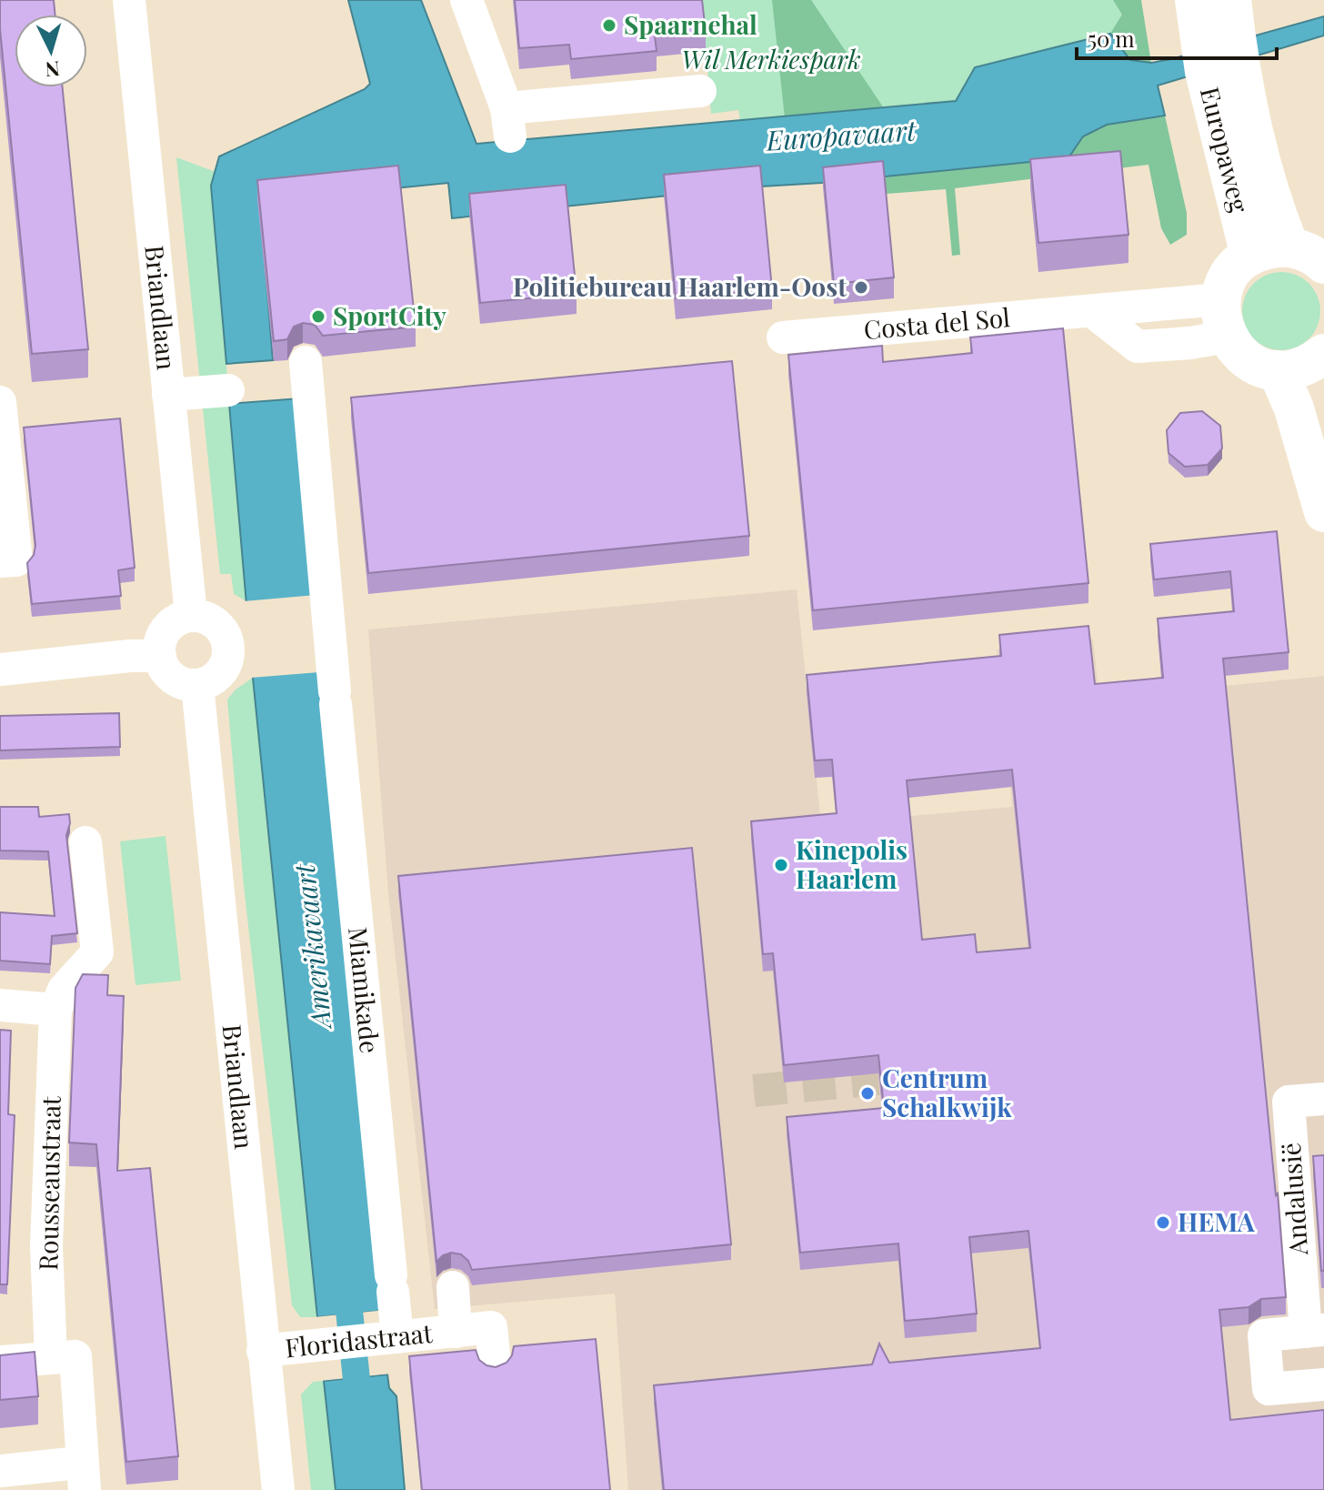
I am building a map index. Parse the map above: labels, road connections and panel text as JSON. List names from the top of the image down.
{
  "streets": {
    "main road": ["Europaweg"],
    "street": [
      "Briandlaan",
      "Costa del Sol",
      "Miamikade",
      "Rousseaustraat",
      "Andalusië",
      "Floridastraat"
    ]
  },
  "crossings": [
    ["Briandlaan", "Floridastraat"],
    ["Miamikade", "Floridastraat"]
  ],
  "water": ["Europavaart", "Amerikavaart"],
  "parks": ["Wil Merkiespark"],
  "places": [
    "Spaarnehal",
    "Politiebureau Haarlem-Oost",
    "SportCity",
    "Kinepolis Haarlem",
    "Centrum Schalkwijk",
    "HEMA"
  ],
  "scale_bar": "50 m",
  "north": "bottom"
}
